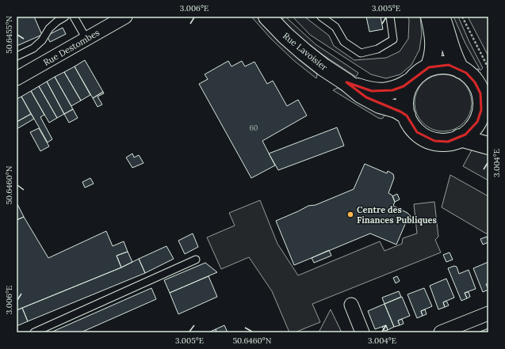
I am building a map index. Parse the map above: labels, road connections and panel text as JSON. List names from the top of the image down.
{
  "streets": {
    "street": ["Rue Destombes", "Rue Lavoisier"]
  },
  "places": ["Centre des Finances Publiques"],
  "house_numbers": ["60"],
  "coordinates": [
    "3.006°E",
    "3.005°E",
    "50.6455°N",
    "3.004°E",
    "50.6460°N"
  ]
}
